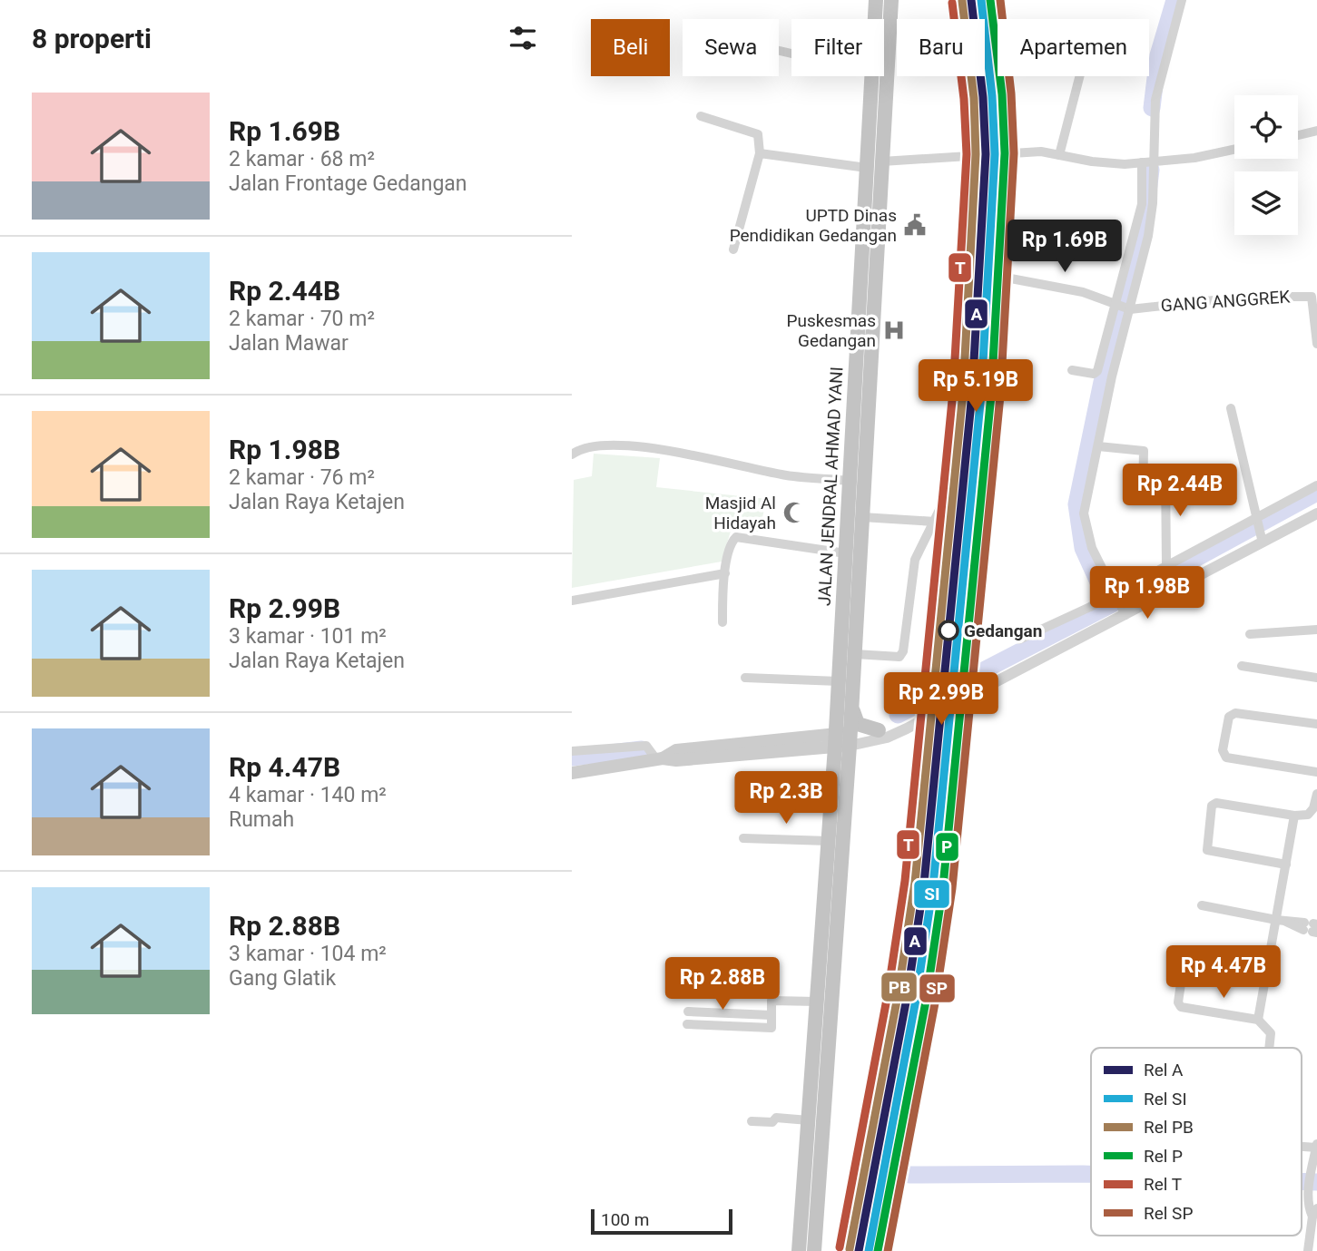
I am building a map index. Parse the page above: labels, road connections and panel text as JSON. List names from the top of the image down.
{
  "streets": {
    "highway": ["JALAN JENDRAL AHMAD YANI"],
    "street": ["GANG ANGGREK"]
  },
  "places": {
    "public building": ["UPTD Dinas Pendidikan Gedangan"],
    "hospital": ["Puskesmas Gedangan"],
    "mosque": ["Masjid Al Hidayah"],
    "other": ["Gedangan"]
  },
  "lines": [
    "rail line A",
    "rail line SI",
    "rail line P",
    "rail line SP",
    "rail line PB",
    "rail line T"
  ],
  "legend": [
    "Rel A",
    "Rel SI",
    "Rel PB",
    "Rel P",
    "Rel T",
    "Rel SP"
  ],
  "scale_bar": "100 m",
  "page": {
    "heading": "8 properti",
    "chip": [
      "Beli",
      "Sewa",
      "Filter",
      "Baru",
      "Apartemen"
    ],
    "list": [
      {
        "name": "Rp 1.69B",
        "note": "2 kamar · 68 m² · Jalan Frontage Gedangan"
      },
      {
        "name": "Rp 2.44B",
        "note": "2 kamar · 70 m² · Jalan Mawar"
      },
      {
        "name": "Rp 1.98B",
        "note": "2 kamar · 76 m² · Jalan Raya Ketajen"
      },
      {
        "name": "Rp 2.99B",
        "note": "3 kamar · 101 m² · Jalan Raya Ketajen"
      },
      {
        "name": "Rp 4.47B",
        "note": "4 kamar · 140 m² · Rumah"
      },
      {
        "name": "Rp 2.88B",
        "note": "3 kamar · 104 m² · Gang Glatik"
      }
    ],
    "price": [
      "Rp 1.69B",
      "Rp 5.19B",
      "Rp 2.44B",
      "Rp 1.98B",
      "Rp 2.99B",
      "Rp 2.3B",
      "Rp 4.47B",
      "Rp 2.88B"
    ],
    "scale": "100 m"
  }
}
